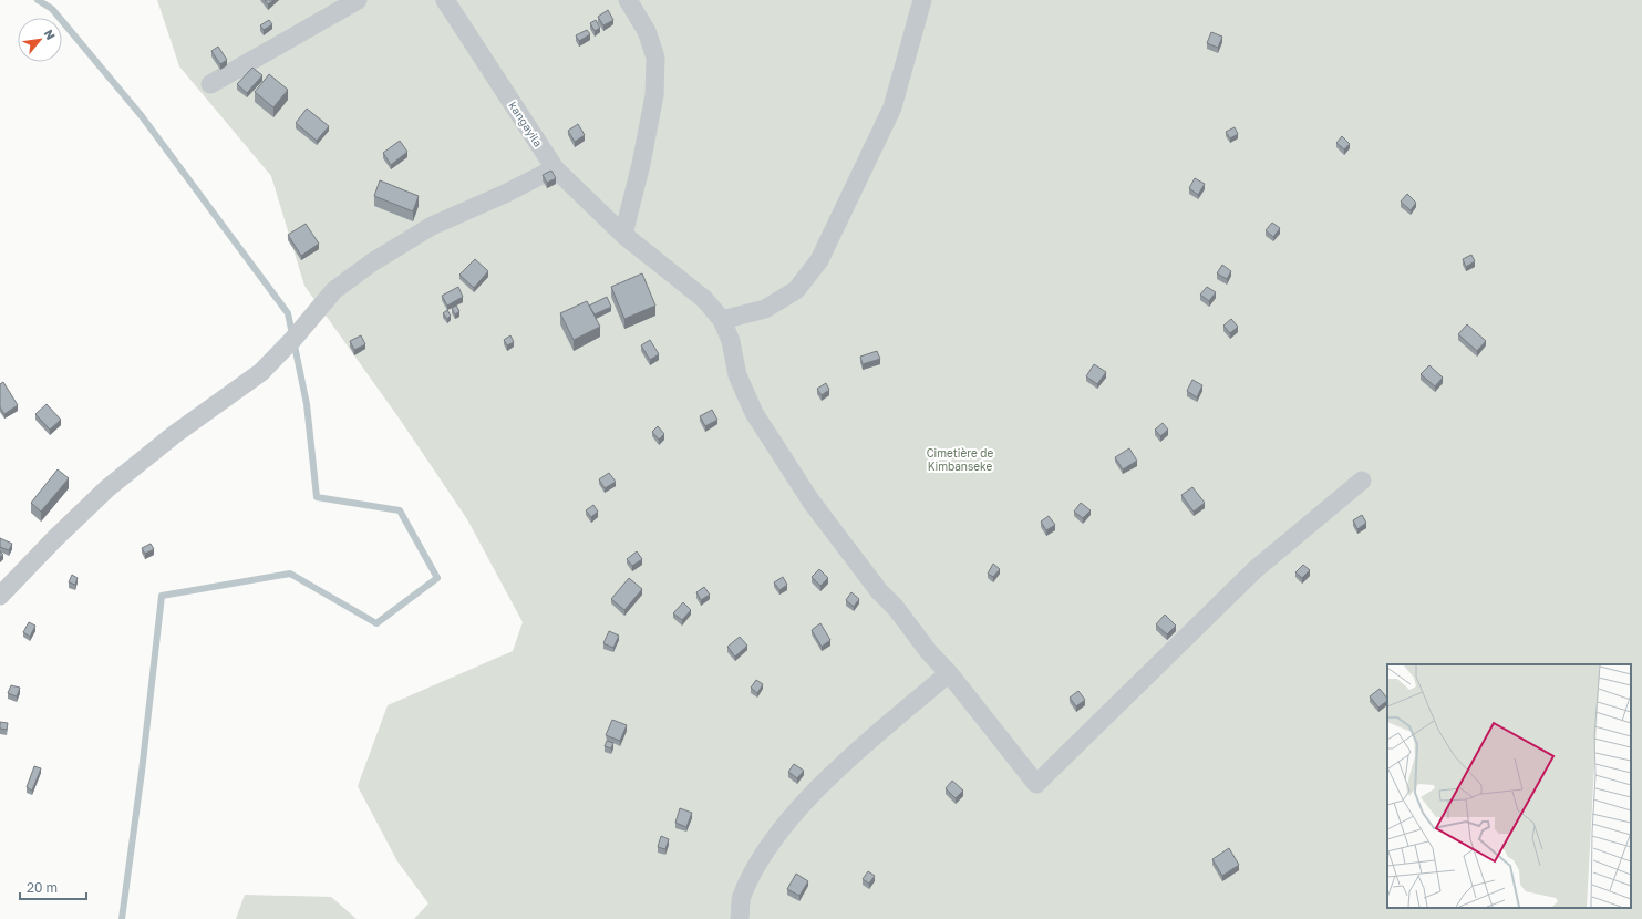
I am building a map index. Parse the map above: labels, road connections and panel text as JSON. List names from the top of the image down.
{
  "streets": {
    "street": ["kangayila"]
  },
  "parks": ["Cimetière de Kimbanseke"],
  "scale_bar": "20 m",
  "north": "top right"
}
